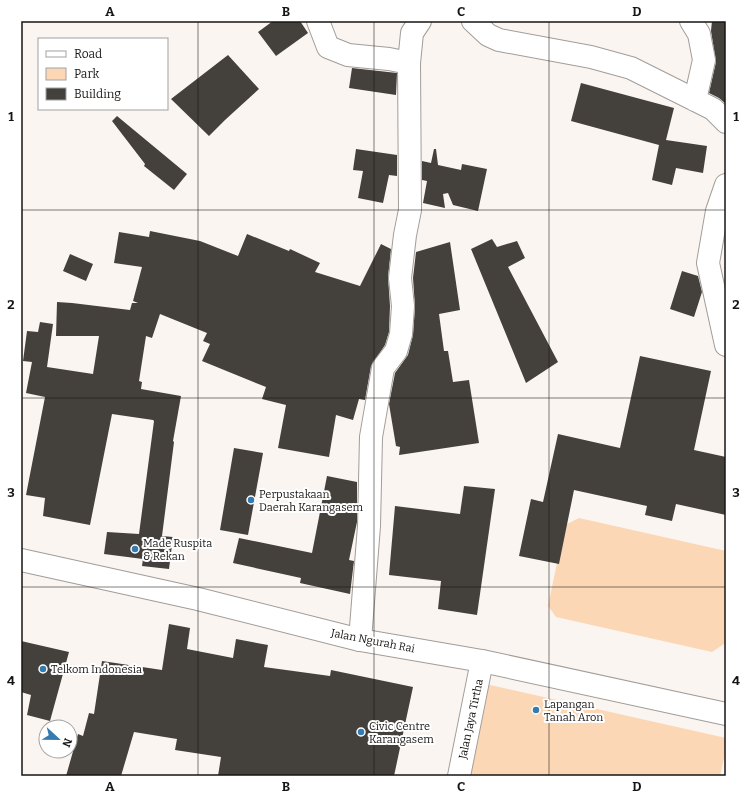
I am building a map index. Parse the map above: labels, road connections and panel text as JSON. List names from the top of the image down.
{
  "streets": {
    "street": ["Jalan Ngurah Rai", "Jalan Jaya Tirtha"]
  },
  "crossings": [
    ["Jalan Ngurah Rai", "Jalan Jaya Tirtha"]
  ],
  "places": [
    "Perpustakaan Daerah Karangasem",
    "Made Ruspita & Rekan",
    "Telkom Indonesia",
    "Lapangan Tanah Aron",
    "Civic Centre Karangasem"
  ],
  "legend": ["Road", "Park", "Building"],
  "north": "right",
  "grid": {
    "columns": [
      "A",
      "B",
      "C",
      "D"
    ],
    "rows": [
      "1",
      "2",
      "3",
      "4"
    ]
  }
}
